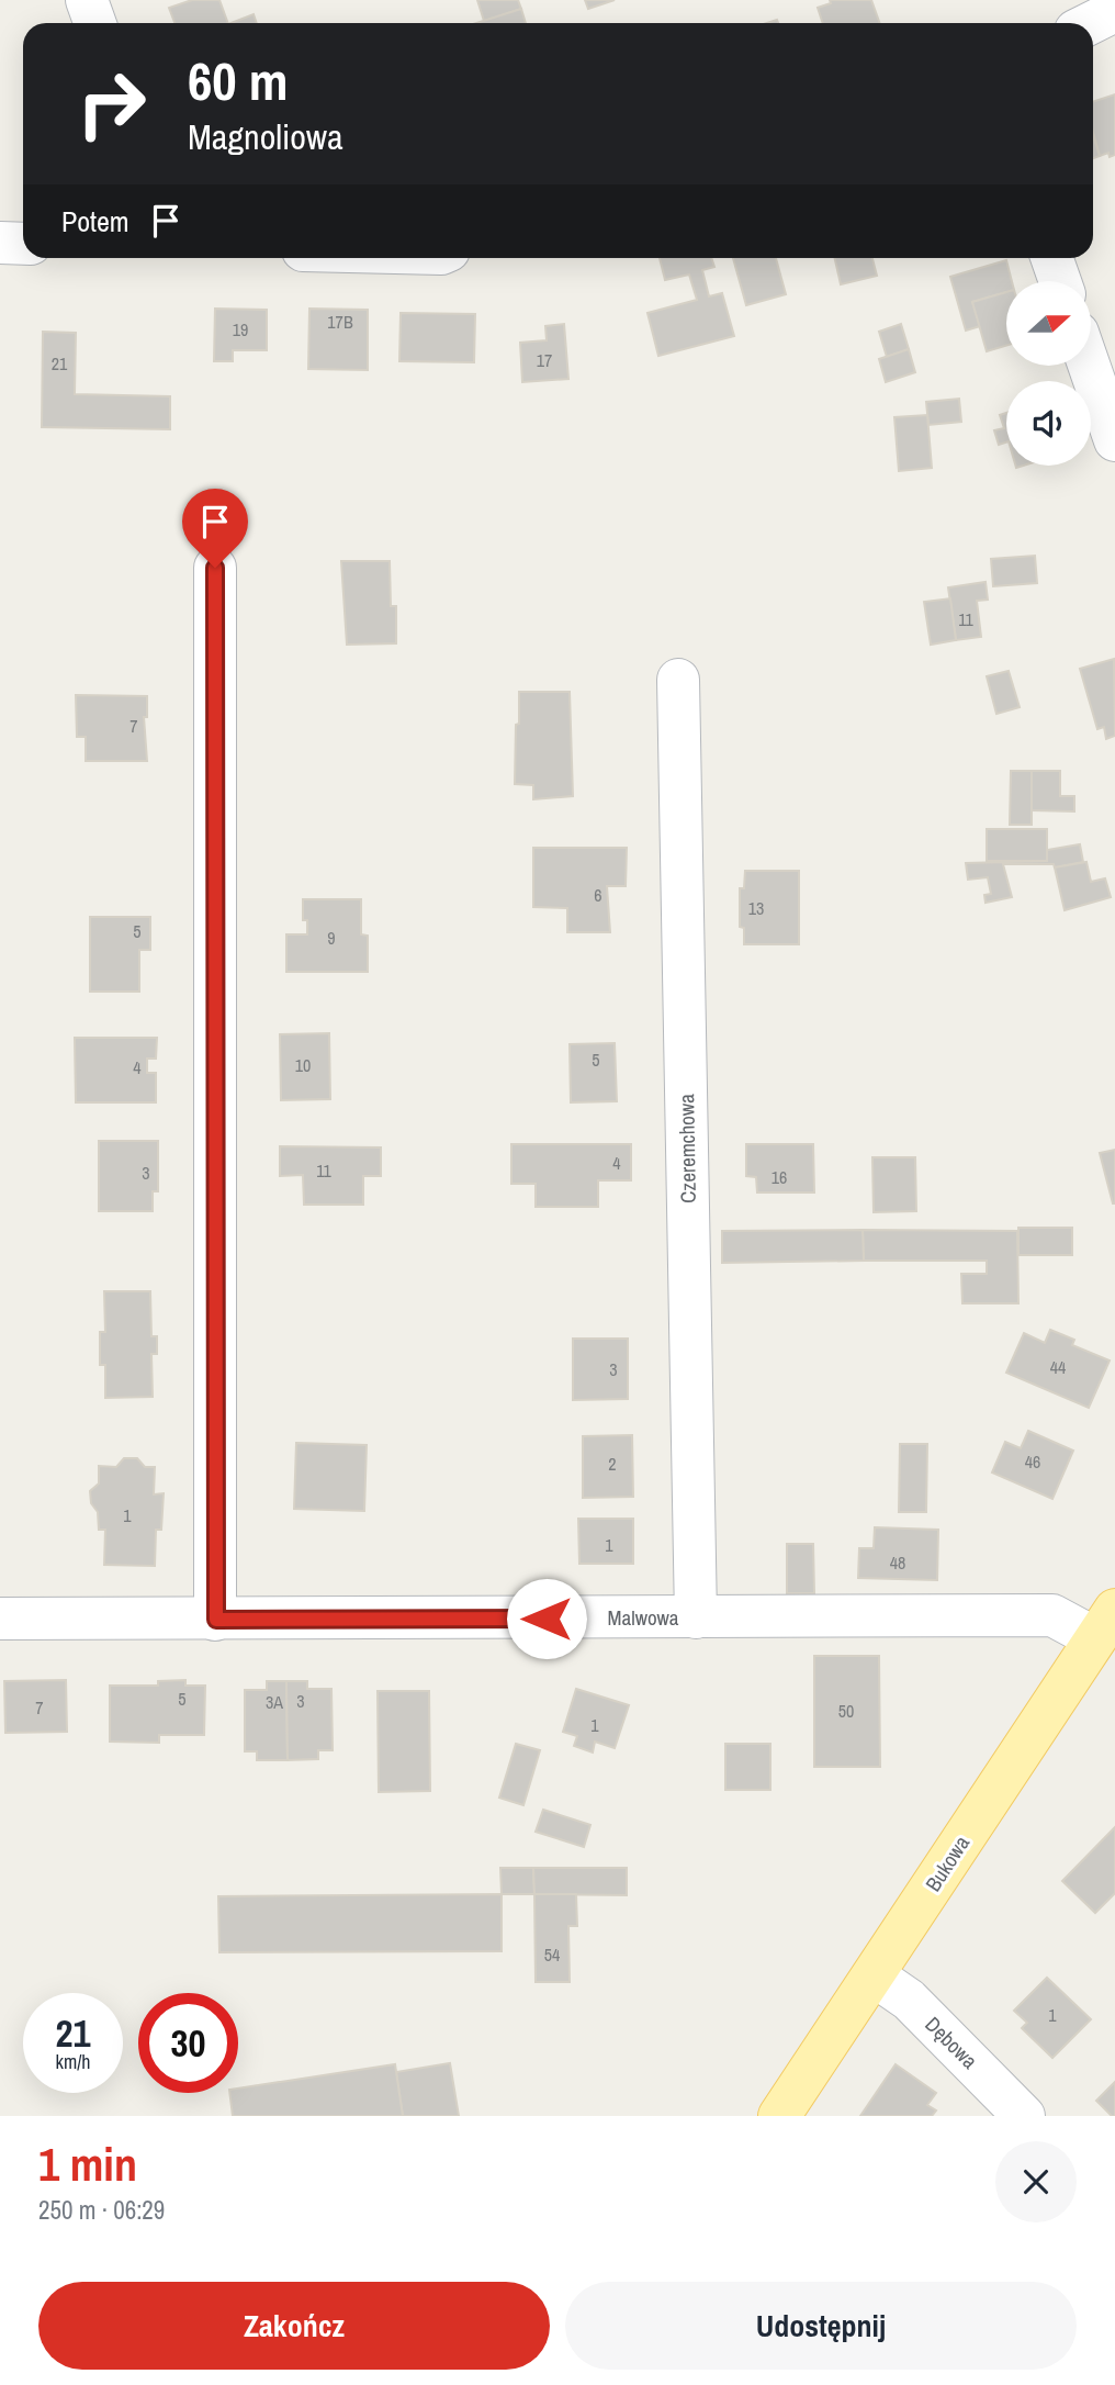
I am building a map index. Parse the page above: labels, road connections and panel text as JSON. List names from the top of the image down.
{
  "streets": {
    "main road": ["Bukowa"],
    "street": ["Czeremchowa", "Malwowa", "Dębowa"]
  },
  "crossings": [
    ["Czeremchowa", "Malwowa"],
    ["Malwowa", "Bukowa"],
    ["Bukowa", "Dębowa"]
  ],
  "house_numbers": [
    "17B",
    "19",
    "17",
    "21",
    "11",
    "7",
    "6",
    "13",
    "5",
    "9",
    "5",
    "10",
    "4",
    "4",
    "11",
    "3",
    "16",
    "44",
    "3",
    "46",
    "2",
    "1",
    "1",
    "48",
    "5",
    "3",
    "3A",
    "7",
    "50",
    "1",
    "54",
    "1"
  ],
  "north": "right",
  "page": {
    "turn": ["60 m", "Magnoliowa"],
    "then": "Potem",
    "speed": "21 km/h",
    "limit": "30",
    "heading": ["1 min", "250 m · 06:29"],
    "buttons": ["Zakończ", "Udostępnij"]
  }
}
